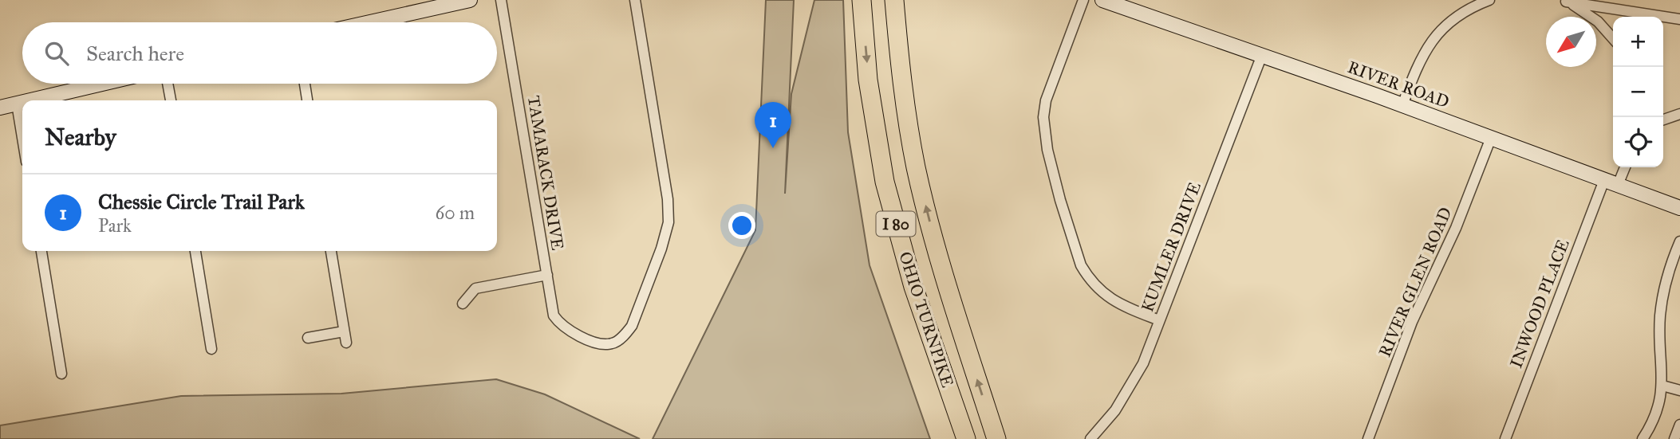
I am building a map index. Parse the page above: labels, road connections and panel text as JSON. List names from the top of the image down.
{
  "streets": {
    "highway": ["I 80", "OHIO TURNPIKE"],
    "street": [
      "RIVER ROAD",
      "TAMARACK DRIVE",
      "KUMLER DRIVE",
      "RIVER GLEN ROAD",
      "INWOOD PLACE"
    ]
  },
  "crossings": [
    ["RIVER ROAD", "KUMLER DRIVE"],
    ["RIVER ROAD", "RIVER GLEN ROAD"],
    ["RIVER ROAD", "INWOOD PLACE"]
  ],
  "north": "bottom left",
  "page": {
    "map_buttons": ["+", "−"],
    "search": "Search here",
    "heading": "Nearby",
    "pins": "1",
    "list": [
      {
        "mark": "1",
        "name": "Chessie Circle Trail Park",
        "note": "Park",
        "value": "60 m"
      }
    ]
  }
}
